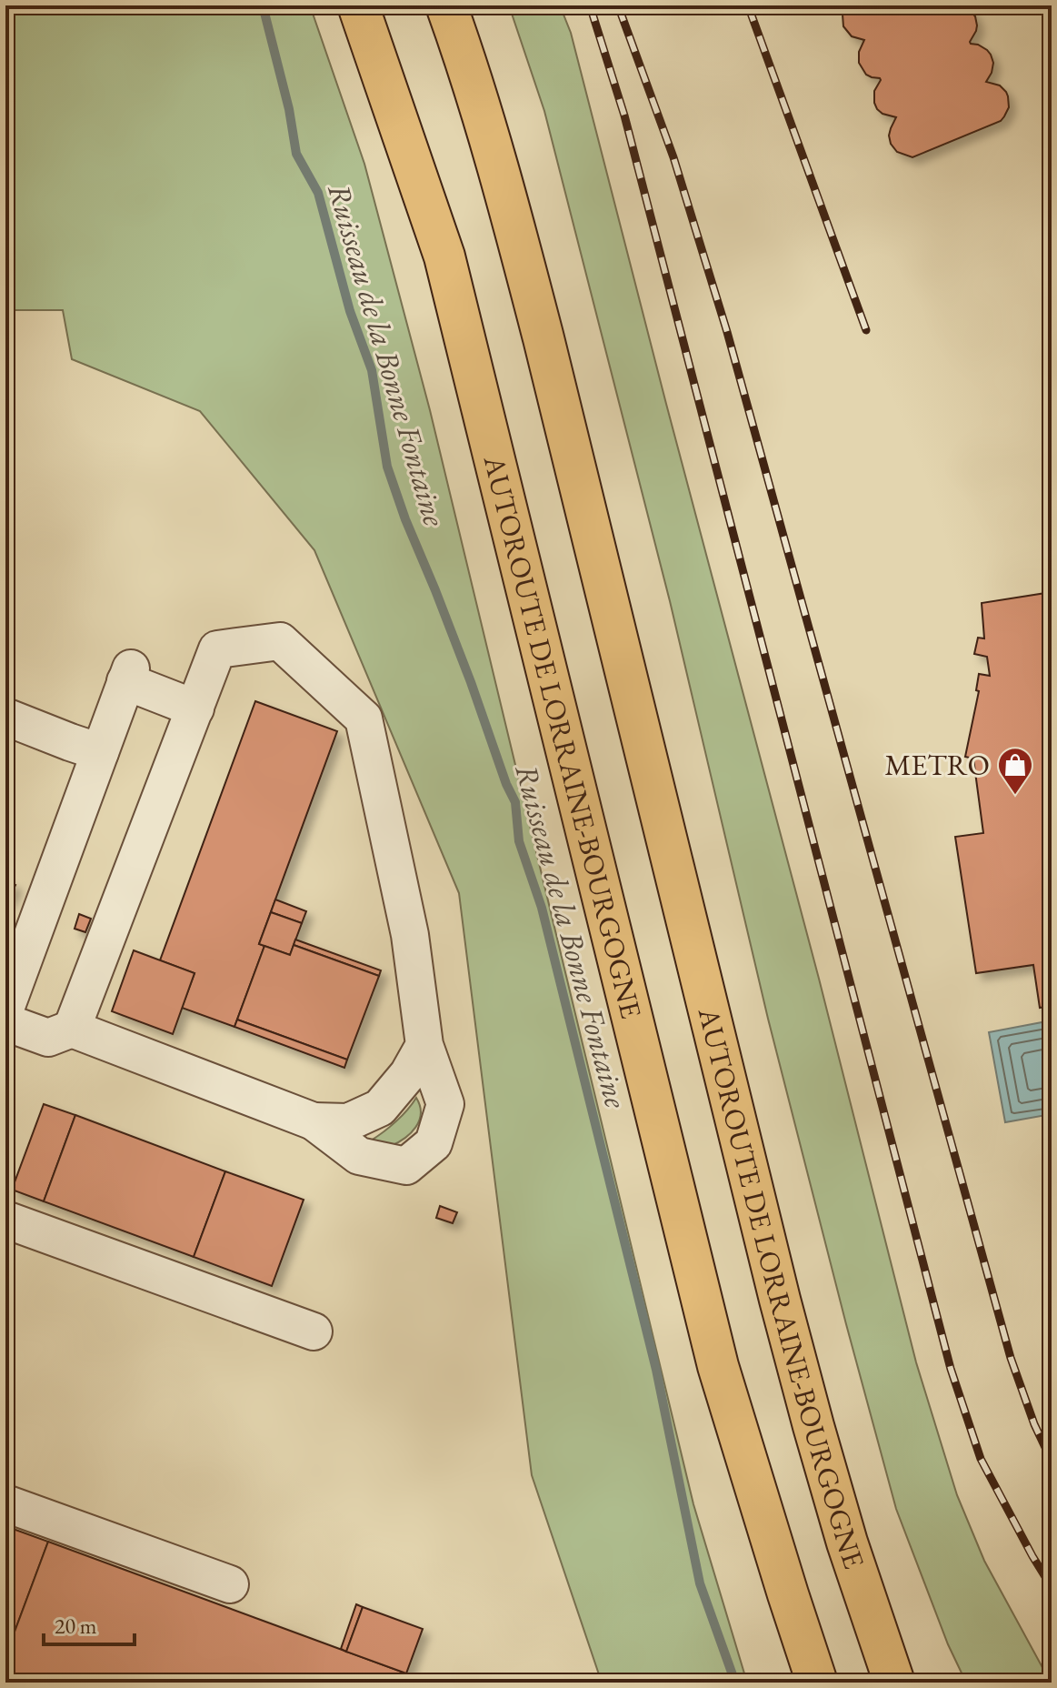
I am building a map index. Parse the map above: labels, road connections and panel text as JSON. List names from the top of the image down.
{
  "streets": {
    "highway": ["AUTOROUTE DE LORRAINE-BOURGOGNE"]
  },
  "water": ["Ruisseau de la Bonne Fontaine"],
  "places": {
    "shop": ["METRO"]
  },
  "scale_bar": "20 m"
}
